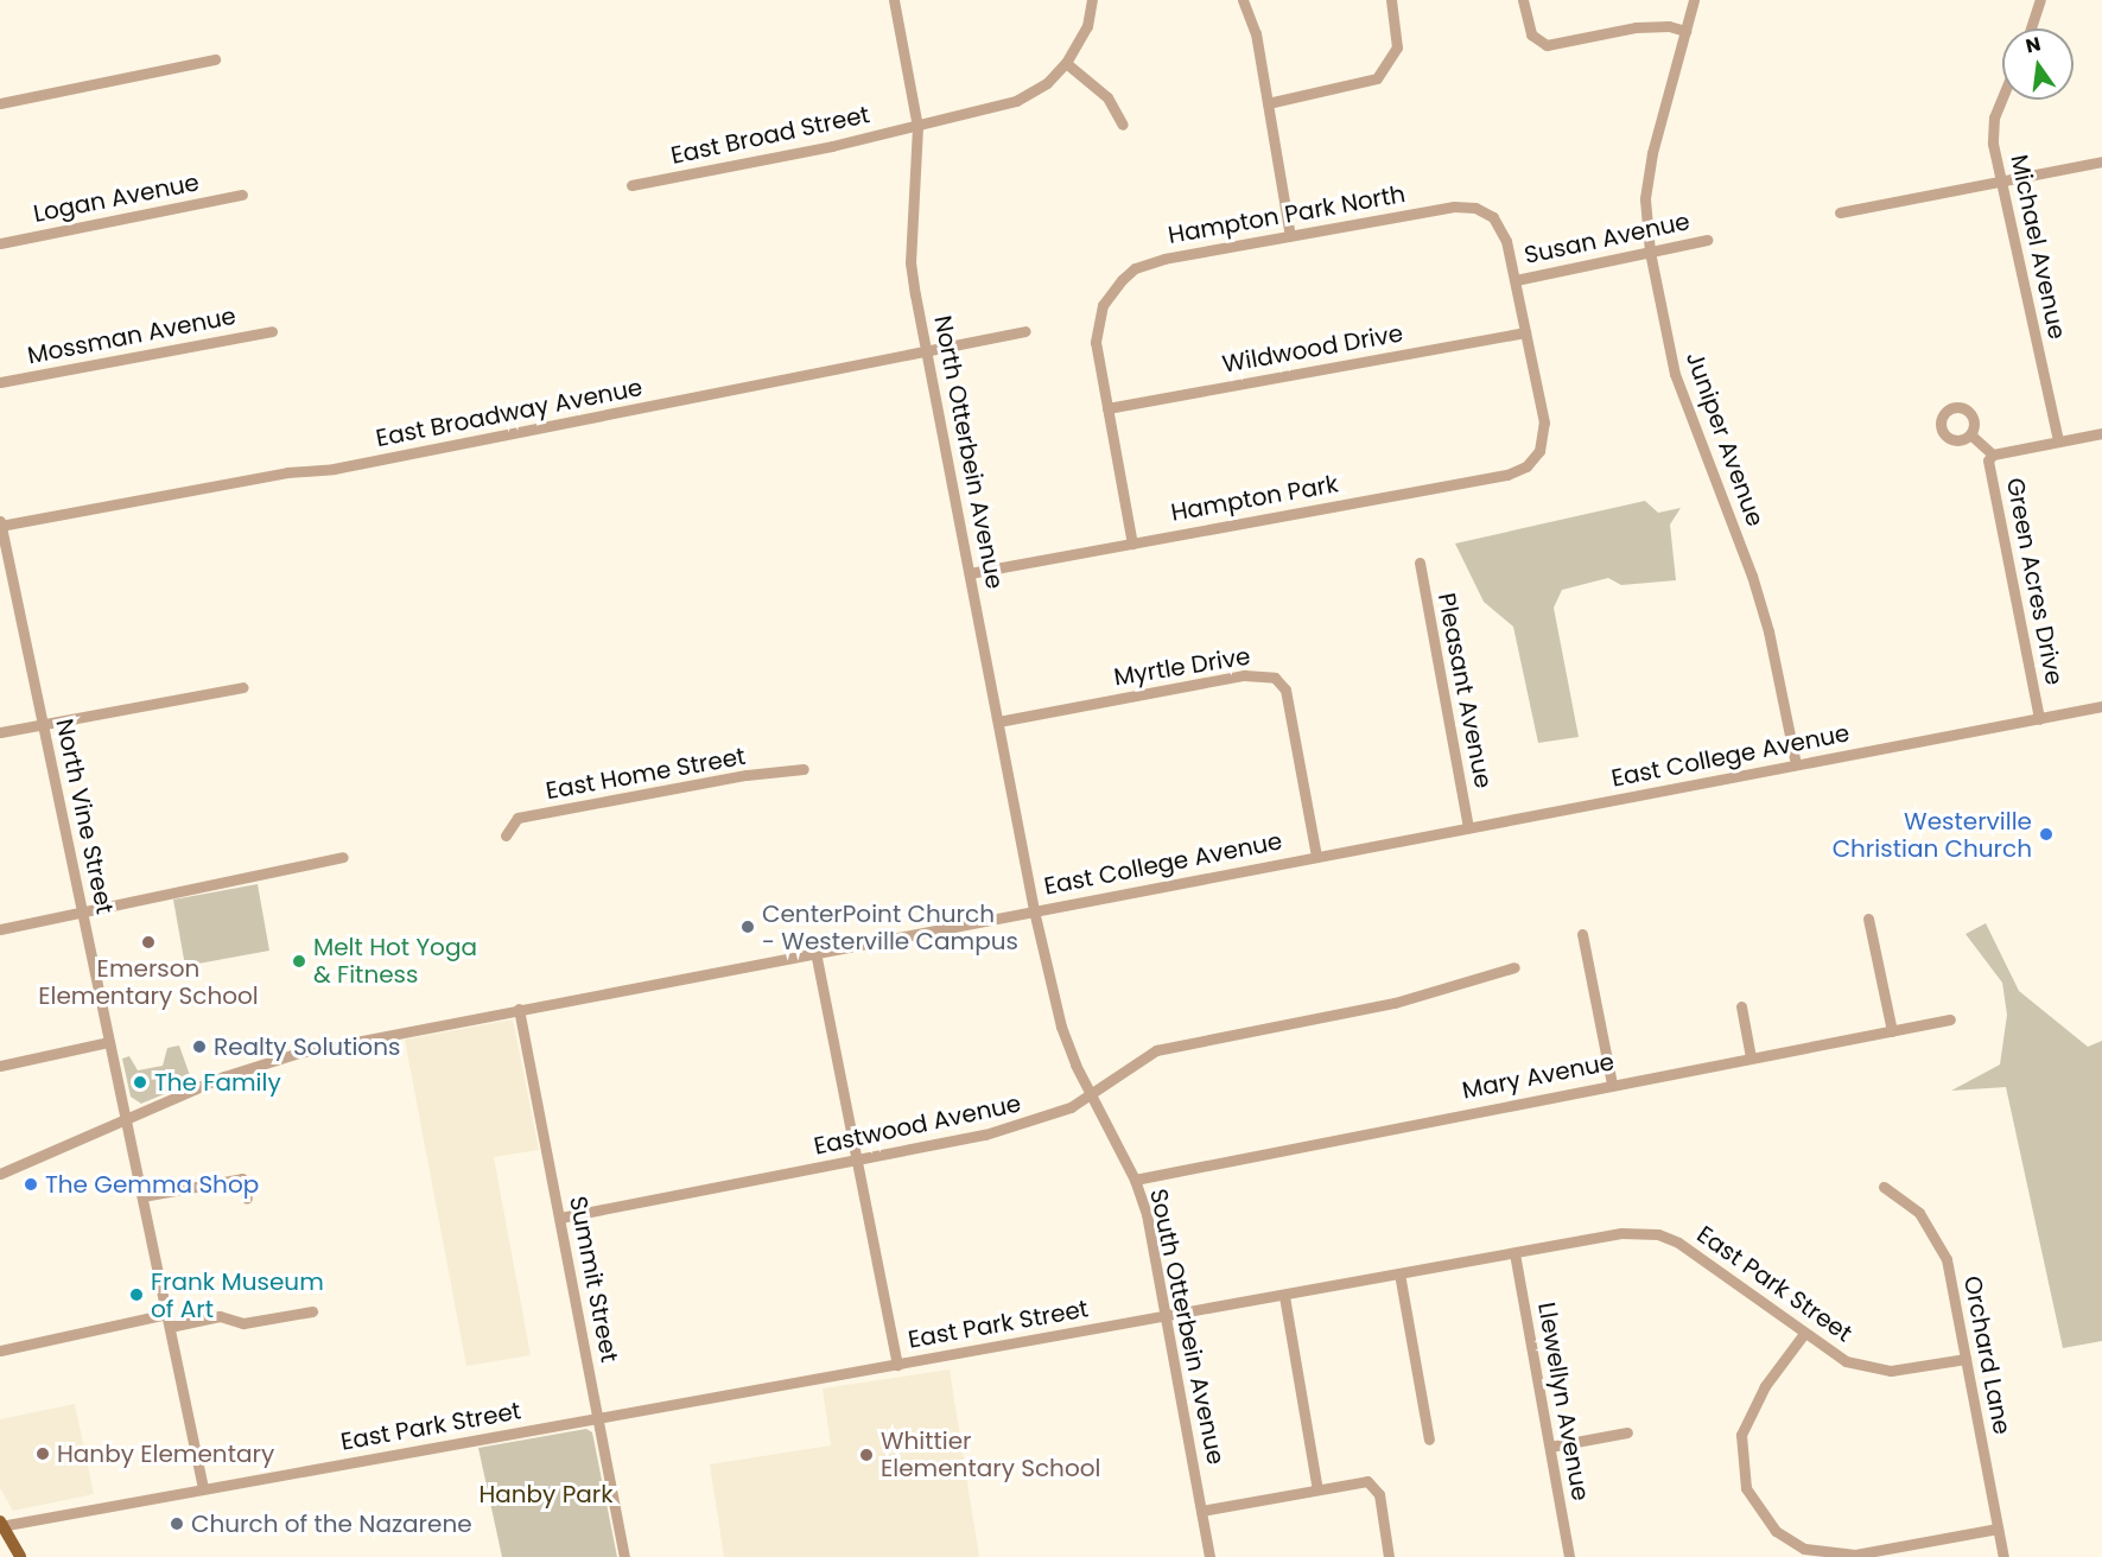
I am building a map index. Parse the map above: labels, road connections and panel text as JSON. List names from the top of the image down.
{
  "streets": {
    "street": [
      "East Broad Street",
      "Logan Avenue",
      "Hampton Park North",
      "Susan Avenue",
      "Michael Avenue",
      "Mossman Avenue",
      "Wildwood Drive",
      "East Broadway Avenue",
      "Juniper Avenue",
      "North Otterbein Avenue",
      "Hampton Park",
      "Green Acres Drive",
      "Myrtle Drive",
      "Pleasant Avenue",
      "East College Avenue",
      "East Home Street",
      "North Vine Street",
      "Mary Avenue",
      "Eastwood Avenue",
      "Summit Street",
      "East Park Street",
      "South Otterbein Avenue",
      "Orchard Lane",
      "Llewellyn Avenue"
    ]
  },
  "crossings": [
    ["East Broad Street", "North Otterbein Avenue"],
    ["Hampton Park North", "Susan Avenue"],
    ["Hampton Park North", "Wildwood Drive"],
    ["Susan Avenue", "Juniper Avenue"],
    ["Wildwood Drive", "Hampton Park"],
    ["East Broadway Avenue", "North Otterbein Avenue"],
    ["East Broadway Avenue", "North Vine Street"],
    ["Juniper Avenue", "East College Avenue"],
    ["North Otterbein Avenue", "Hampton Park"],
    ["North Otterbein Avenue", "Myrtle Drive"],
    ["North Otterbein Avenue", "East College Avenue"],
    ["North Otterbein Avenue", "South Otterbein Avenue"],
    ["Green Acres Drive", "East College Avenue"],
    ["Myrtle Drive", "East College Avenue"],
    ["Pleasant Avenue", "East College Avenue"],
    ["East College Avenue", "North Vine Street"],
    ["East College Avenue", "Summit Street"],
    ["East College Avenue", "South Otterbein Avenue"],
    ["North Vine Street", "East Park Street"],
    ["Mary Avenue", "South Otterbein Avenue"],
    ["Eastwood Avenue", "Summit Street"],
    ["Eastwood Avenue", "South Otterbein Avenue"],
    ["Summit Street", "East Park Street"],
    ["East Park Street", "South Otterbein Avenue"],
    ["East Park Street", "Orchard Lane"],
    ["East Park Street", "Llewellyn Avenue"]
  ],
  "parks": ["Hanby Park"],
  "places": [
    "Westerville Christian Church",
    "CenterPoint Church - Westerville Campus",
    "Emerson Elementary School",
    "Melt Hot Yoga & Fitness",
    "Realty Solutions",
    "The Family",
    "The Gemma Shop",
    "Frank Museum of Art",
    "Hanby Elementary",
    "Whittier Elementary School",
    "Church of the Nazarene"
  ],
  "north": "top"
}
